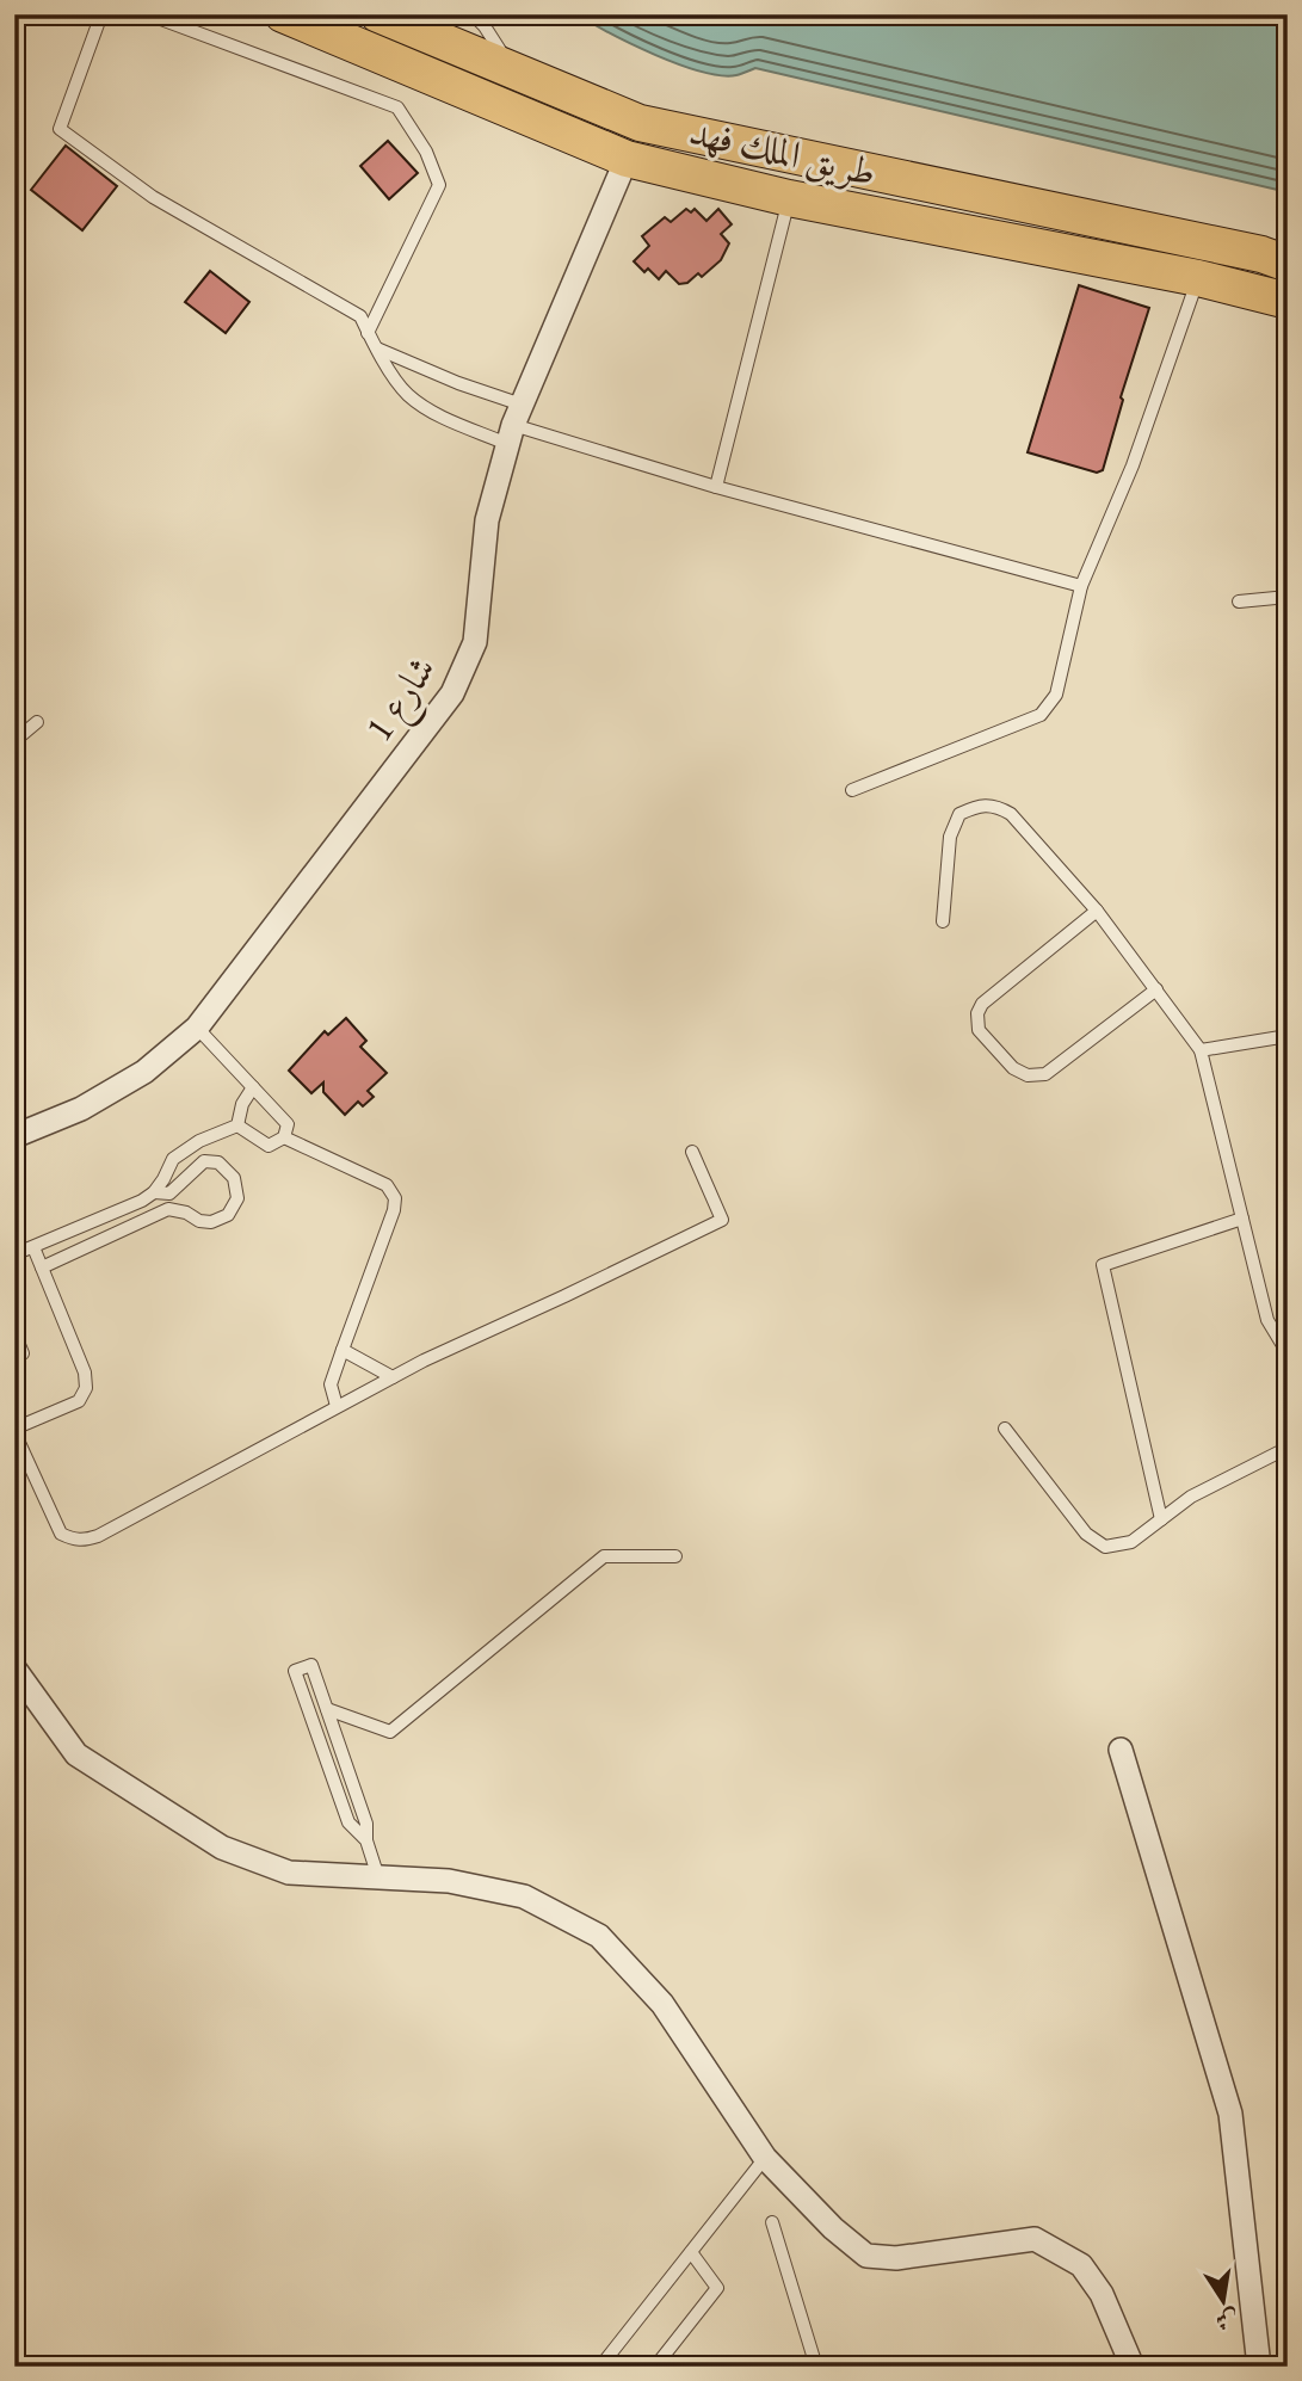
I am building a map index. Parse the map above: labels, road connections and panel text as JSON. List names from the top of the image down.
{
  "streets": {
    "main road": ["طريق الملك فهد"],
    "street": ["شارع 1"]
  },
  "crossings": [
    ["طريق الملك فهد", "شارع 1"]
  ],
  "north": "bottom"
}
